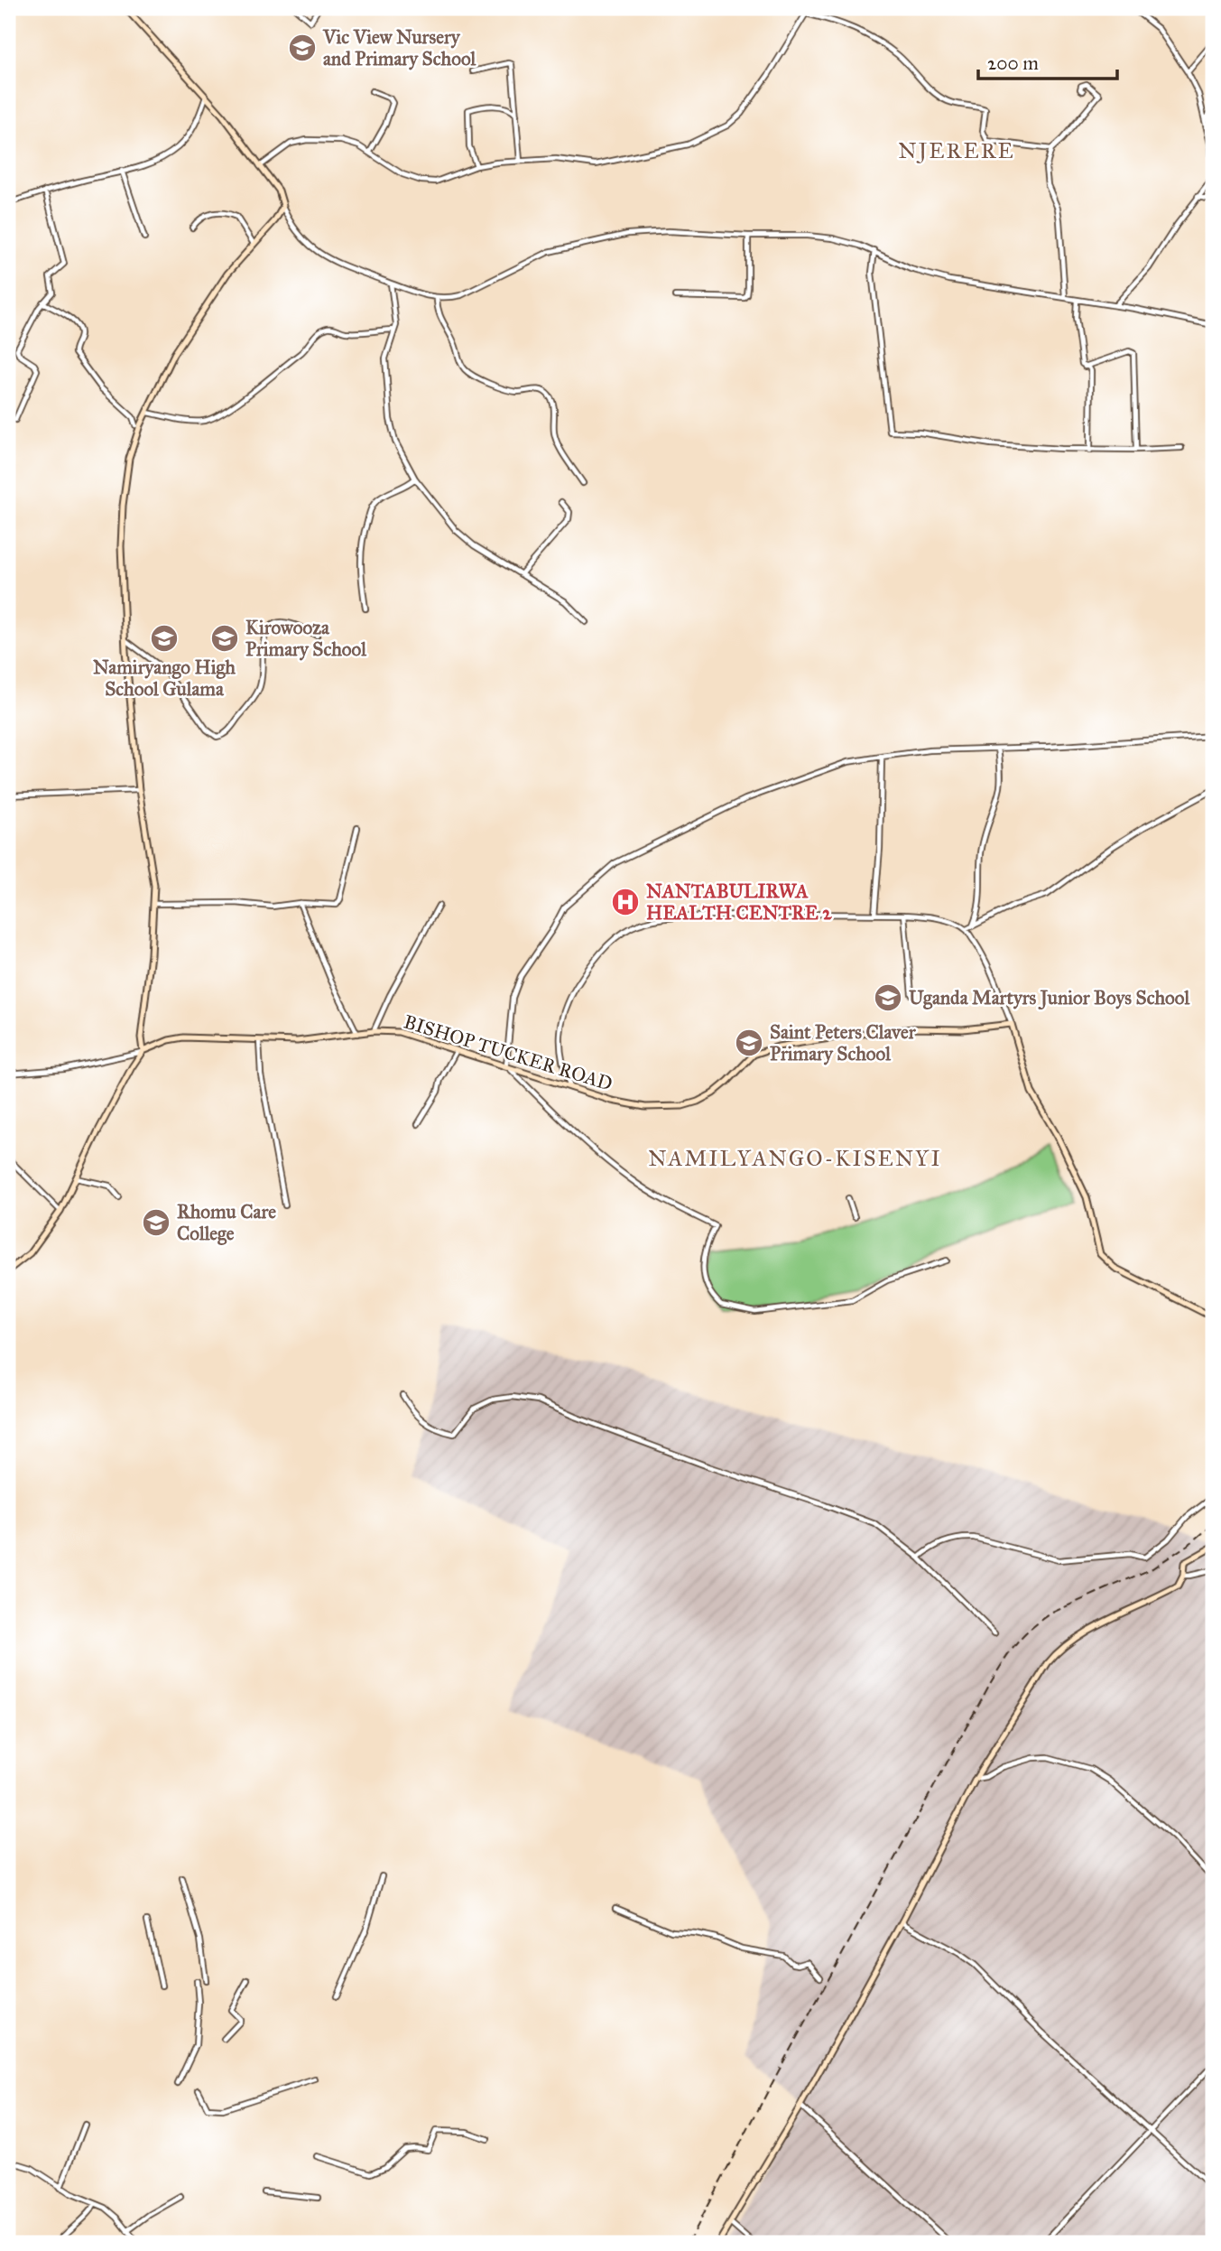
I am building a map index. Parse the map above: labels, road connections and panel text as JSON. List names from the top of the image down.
{
  "streets": {
    "main road": ["BISHOP TUCKER ROAD"]
  },
  "districts": ["NJERERE", "NAMILYANGO-KISENYI"],
  "places": {
    "school or university": [
      "Vic View Nursery and Primary School",
      "Namiryango High School Gulama",
      "Kirowooza Primary School",
      "Uganda Martyrs Junior Boys School",
      "Saint Peters Claver Primary School",
      "Rhomu Care College"
    ],
    "hospital": ["NANTABULIRWA HEALTH CENTRE 2"]
  },
  "scale_bar": "200 m"
}
